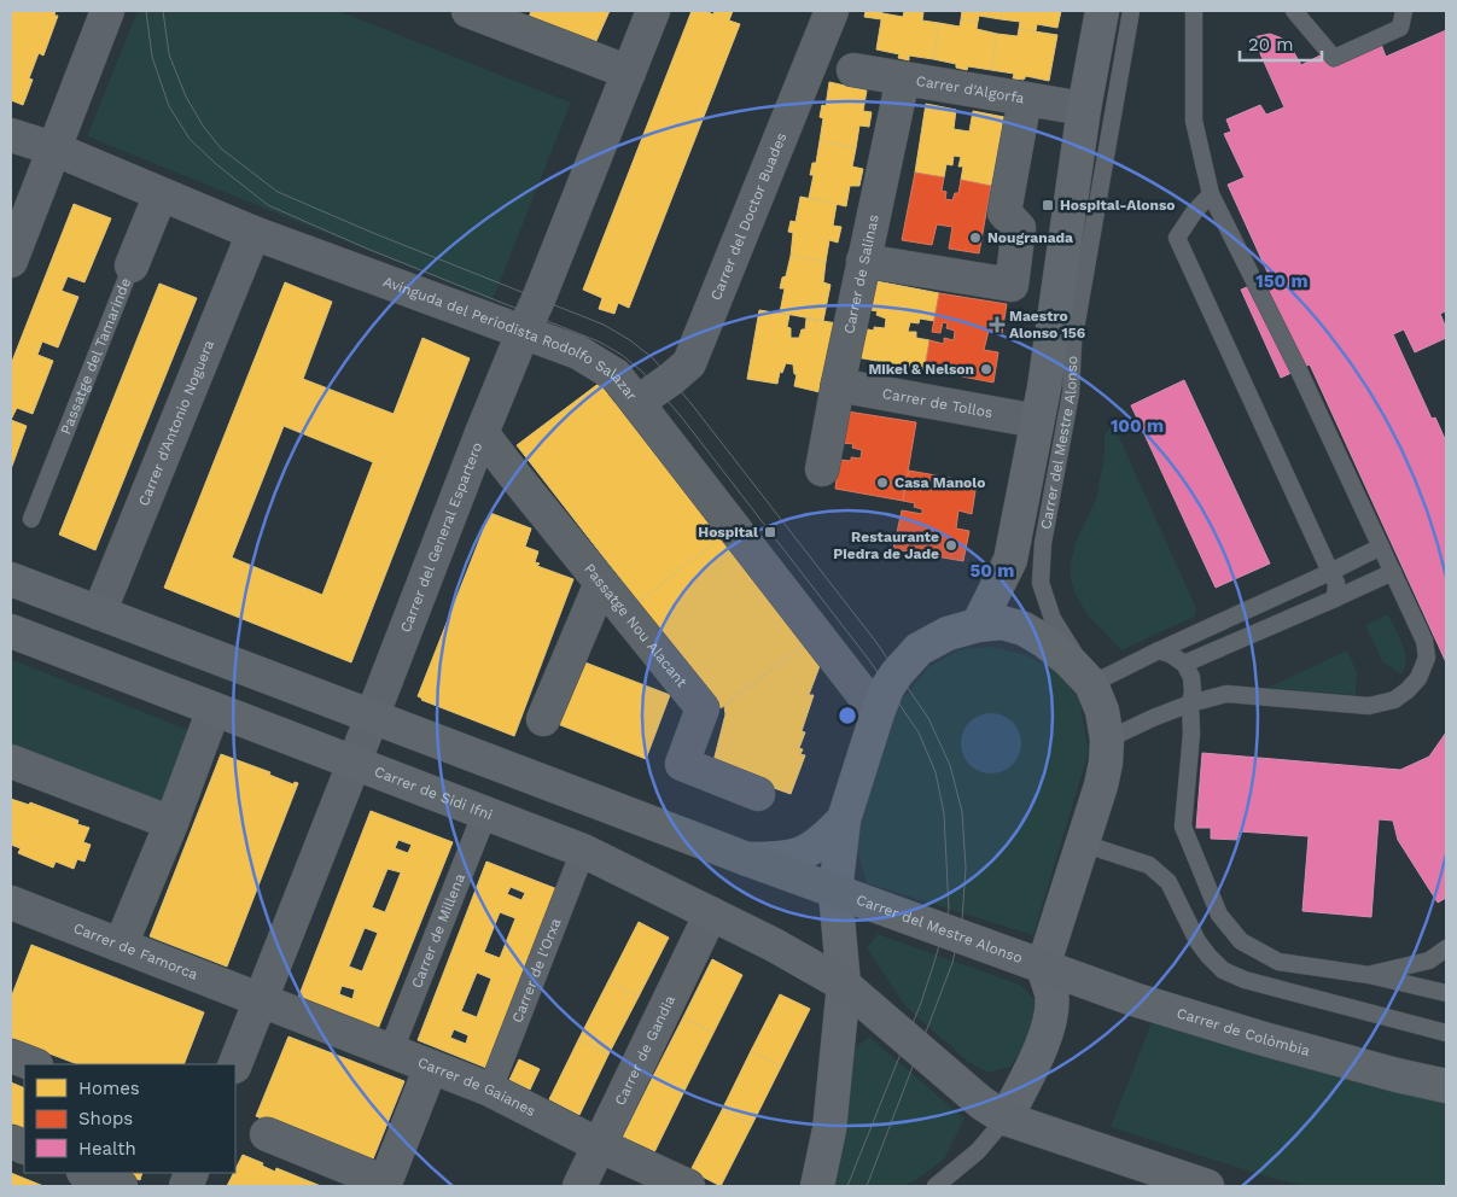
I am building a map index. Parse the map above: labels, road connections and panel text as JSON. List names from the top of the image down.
{
  "streets": {
    "main road": ["Carrer del Mestre Alonso", "Carrer de Sidi Ifni", "Carrer de Colòmbia"],
    "street": [
      "Carrer d'Algorfa",
      "Carrer del Doctor Buades",
      "Carrer de Salinas",
      "Avinguda del Periodista Rodolfo Salazar",
      "Passatge del Tamarinde",
      "Carrer de Tollos",
      "Carrer d'Antonio Noguera",
      "Carrer del General Espartero",
      "Passatge Nou Alacant",
      "Carrer de Millena",
      "Carrer de Famorca",
      "Carrer de l'Orxa",
      "Carrer de Gandia",
      "Carrer de Gaianes"
    ]
  },
  "crossings": [
    ["Carrer d'Algorfa", "Carrer de Salinas"],
    ["Carrer d'Algorfa", "Carrer del Mestre Alonso"],
    ["Carrer del Doctor Buades", "Avinguda del Periodista Rodolfo Salazar"],
    ["Carrer de Salinas", "Carrer de Tollos"],
    ["Avinguda del Periodista Rodolfo Salazar", "Passatge del Tamarinde"],
    ["Avinguda del Periodista Rodolfo Salazar", "Carrer d'Antonio Noguera"],
    ["Avinguda del Periodista Rodolfo Salazar", "Carrer del Mestre Alonso"],
    ["Avinguda del Periodista Rodolfo Salazar", "Carrer del General Espartero"],
    ["Carrer de Tollos", "Carrer del Mestre Alonso"],
    ["Carrer del Mestre Alonso", "Carrer de Sidi Ifni"],
    ["Carrer del Mestre Alonso", "Carrer de Colòmbia"],
    ["Carrer del General Espartero", "Passatge Nou Alacant"],
    ["Carrer del General Espartero", "Carrer de Sidi Ifni"],
    ["Carrer del General Espartero", "Carrer de Famorca"],
    ["Carrer del General Espartero", "Carrer de Gaianes"],
    ["Carrer de Sidi Ifni", "Carrer de Millena"],
    ["Carrer de Sidi Ifni", "Carrer de l'Orxa"],
    ["Carrer de Sidi Ifni", "Carrer de Gandia"],
    ["Carrer de Millena", "Carrer de Gaianes"],
    ["Carrer de Famorca", "Carrer de Gaianes"],
    ["Carrer de l'Orxa", "Carrer de Gaianes"],
    ["Carrer de Gandia", "Carrer de Gaianes"]
  ],
  "places": {
    "transit": ["Hospital-Alonso", "Hospital"],
    "other": [
      "Nougranada",
      "Mikel & Nelson",
      "Casa Manolo",
      "Restaurante Piedra de Jade"
    ],
    "health": ["Maestro Alonso 156"]
  },
  "legend": ["Homes", "Shops", "Health"],
  "scale_bar": "20 m",
  "rings": ["150 m", "100 m", "50 m"]
}
